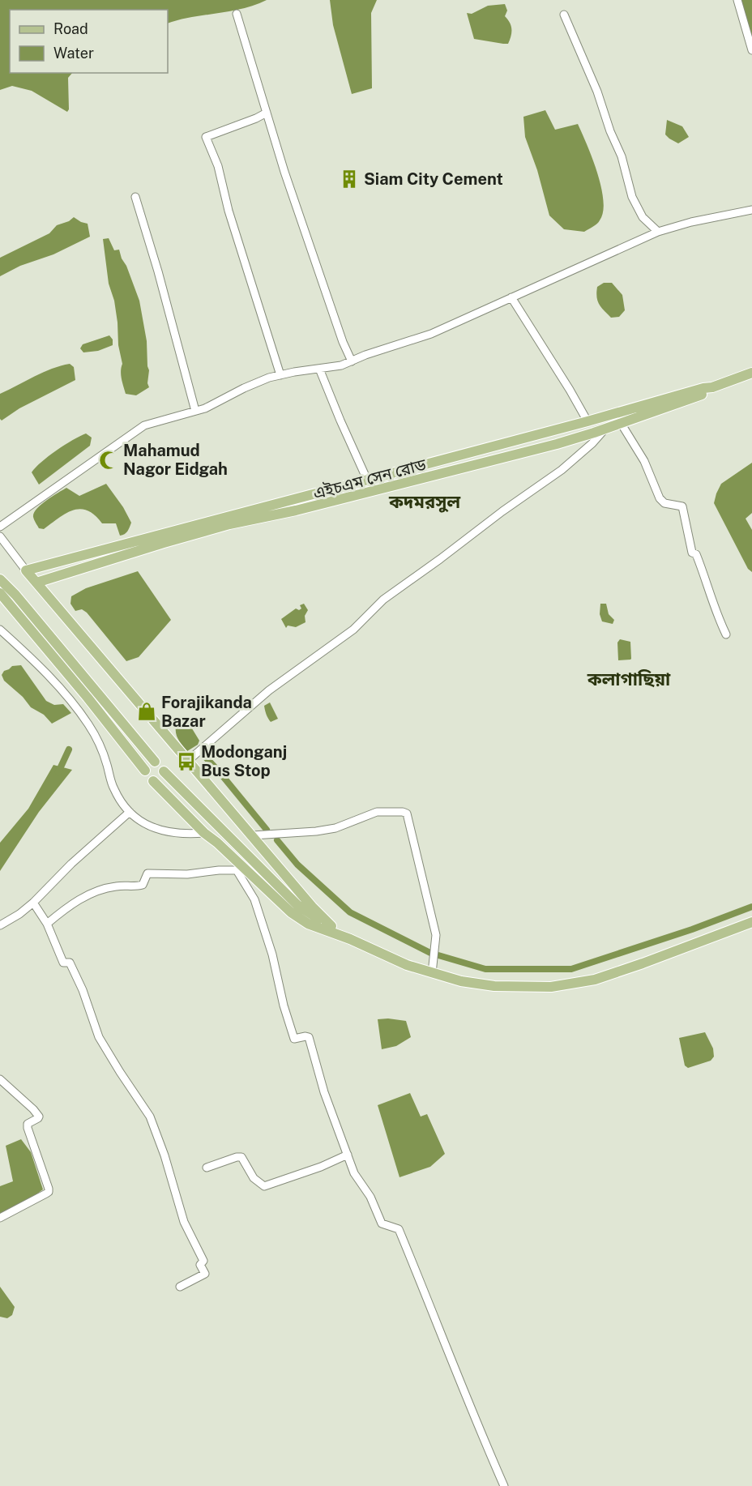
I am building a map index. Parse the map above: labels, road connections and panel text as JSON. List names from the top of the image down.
{
  "streets": {
    "main road": ["এইচএম সেন রোড"]
  },
  "districts": ["কদমরসুল", "কলাগাছিয়া"],
  "places": {
    "building": ["Siam City Cement"],
    "mosque": ["Mahamud Nagor Eidgah"],
    "shop": ["Forajikanda Bazar"],
    "bus stop": ["Modonganj Bus Stop"]
  },
  "legend": ["Road", "Water"]
}
